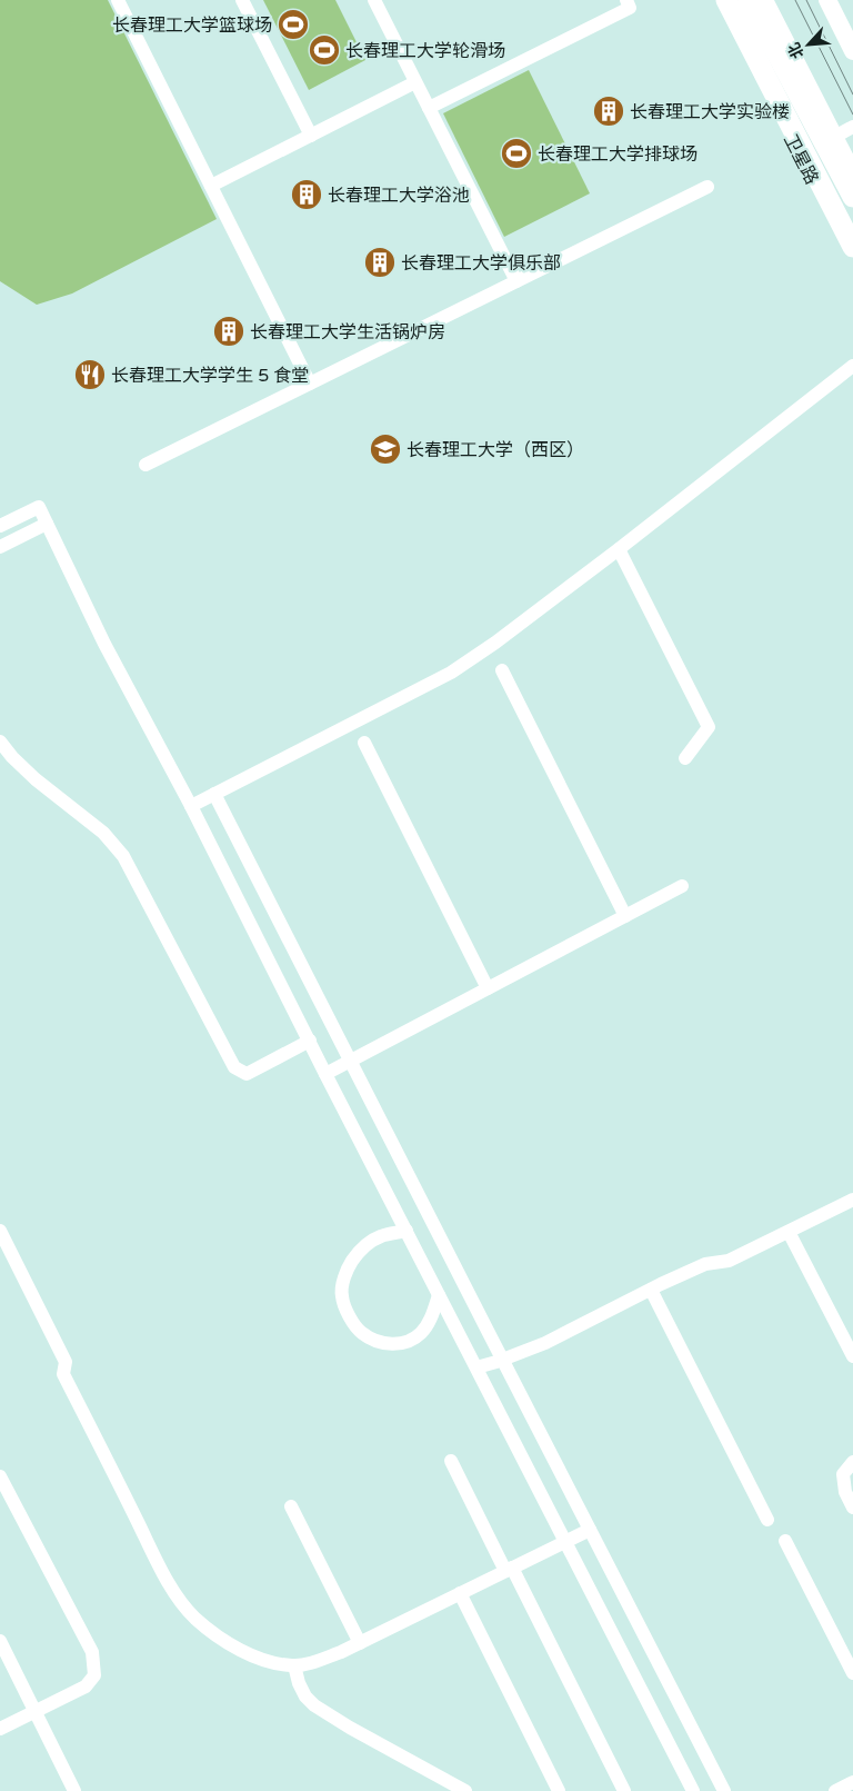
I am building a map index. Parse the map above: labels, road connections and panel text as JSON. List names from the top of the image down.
{
  "streets": {
    "main road": ["卫星路"]
  },
  "places": {
    "sports": ["长春理工大学篮球场", "长春理工大学轮滑场", "长春理工大学排球场"],
    "building": [
      "长春理工大学实验楼",
      "长春理工大学浴池",
      "长春理工大学俱乐部",
      "长春理工大学生活锅炉房"
    ],
    "restaurant": ["长春理工大学学生 5 食堂"],
    "school or university": ["长春理工大学（西区）"]
  },
  "north": "bottom left"
}
